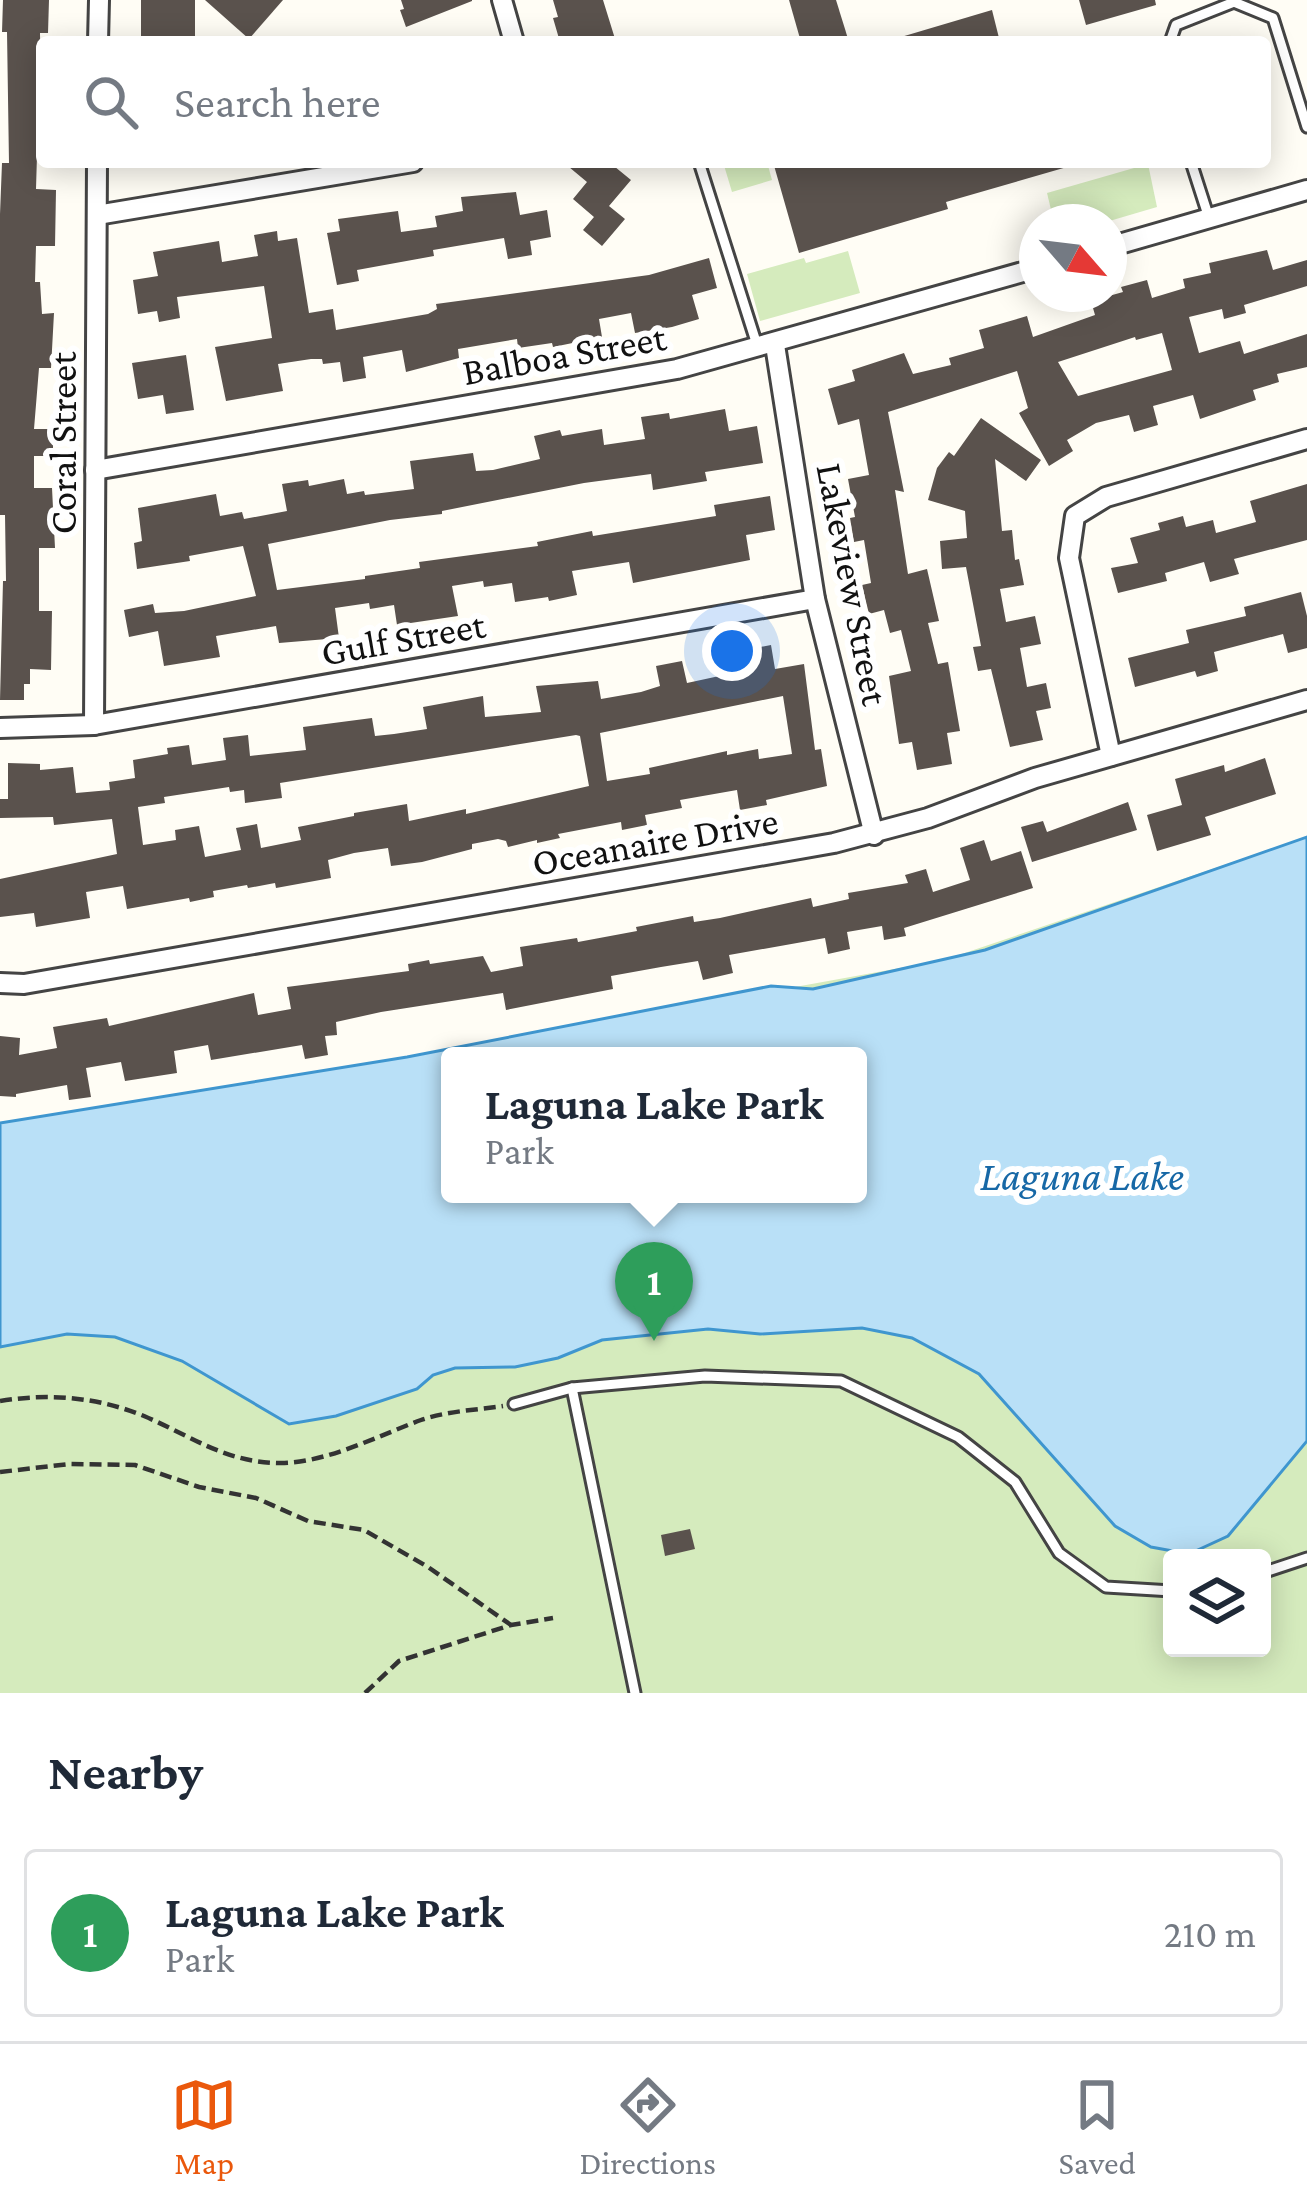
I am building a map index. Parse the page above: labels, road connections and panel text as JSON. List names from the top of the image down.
{
  "streets": {
    "street": [
      "Balboa Street",
      "Coral Street",
      "Lakeview Street",
      "Gulf Street",
      "Oceanaire Drive"
    ]
  },
  "crossings": [
    ["Balboa Street", "Coral Street"],
    ["Balboa Street", "Lakeview Street"],
    ["Coral Street", "Gulf Street"],
    ["Lakeview Street", "Gulf Street"],
    ["Lakeview Street", "Oceanaire Drive"]
  ],
  "water": ["Laguna Lake"],
  "north": "bottom right",
  "page": {
    "search": "Search here",
    "popup": ["Laguna Lake Park", "Park"],
    "pins": "1",
    "heading": "Nearby",
    "list": [
      {
        "mark": "1",
        "name": "Laguna Lake Park",
        "note": "Park",
        "value": "210 m"
      }
    ],
    "nav": ["Map", "Directions", "Saved"]
  }
}
